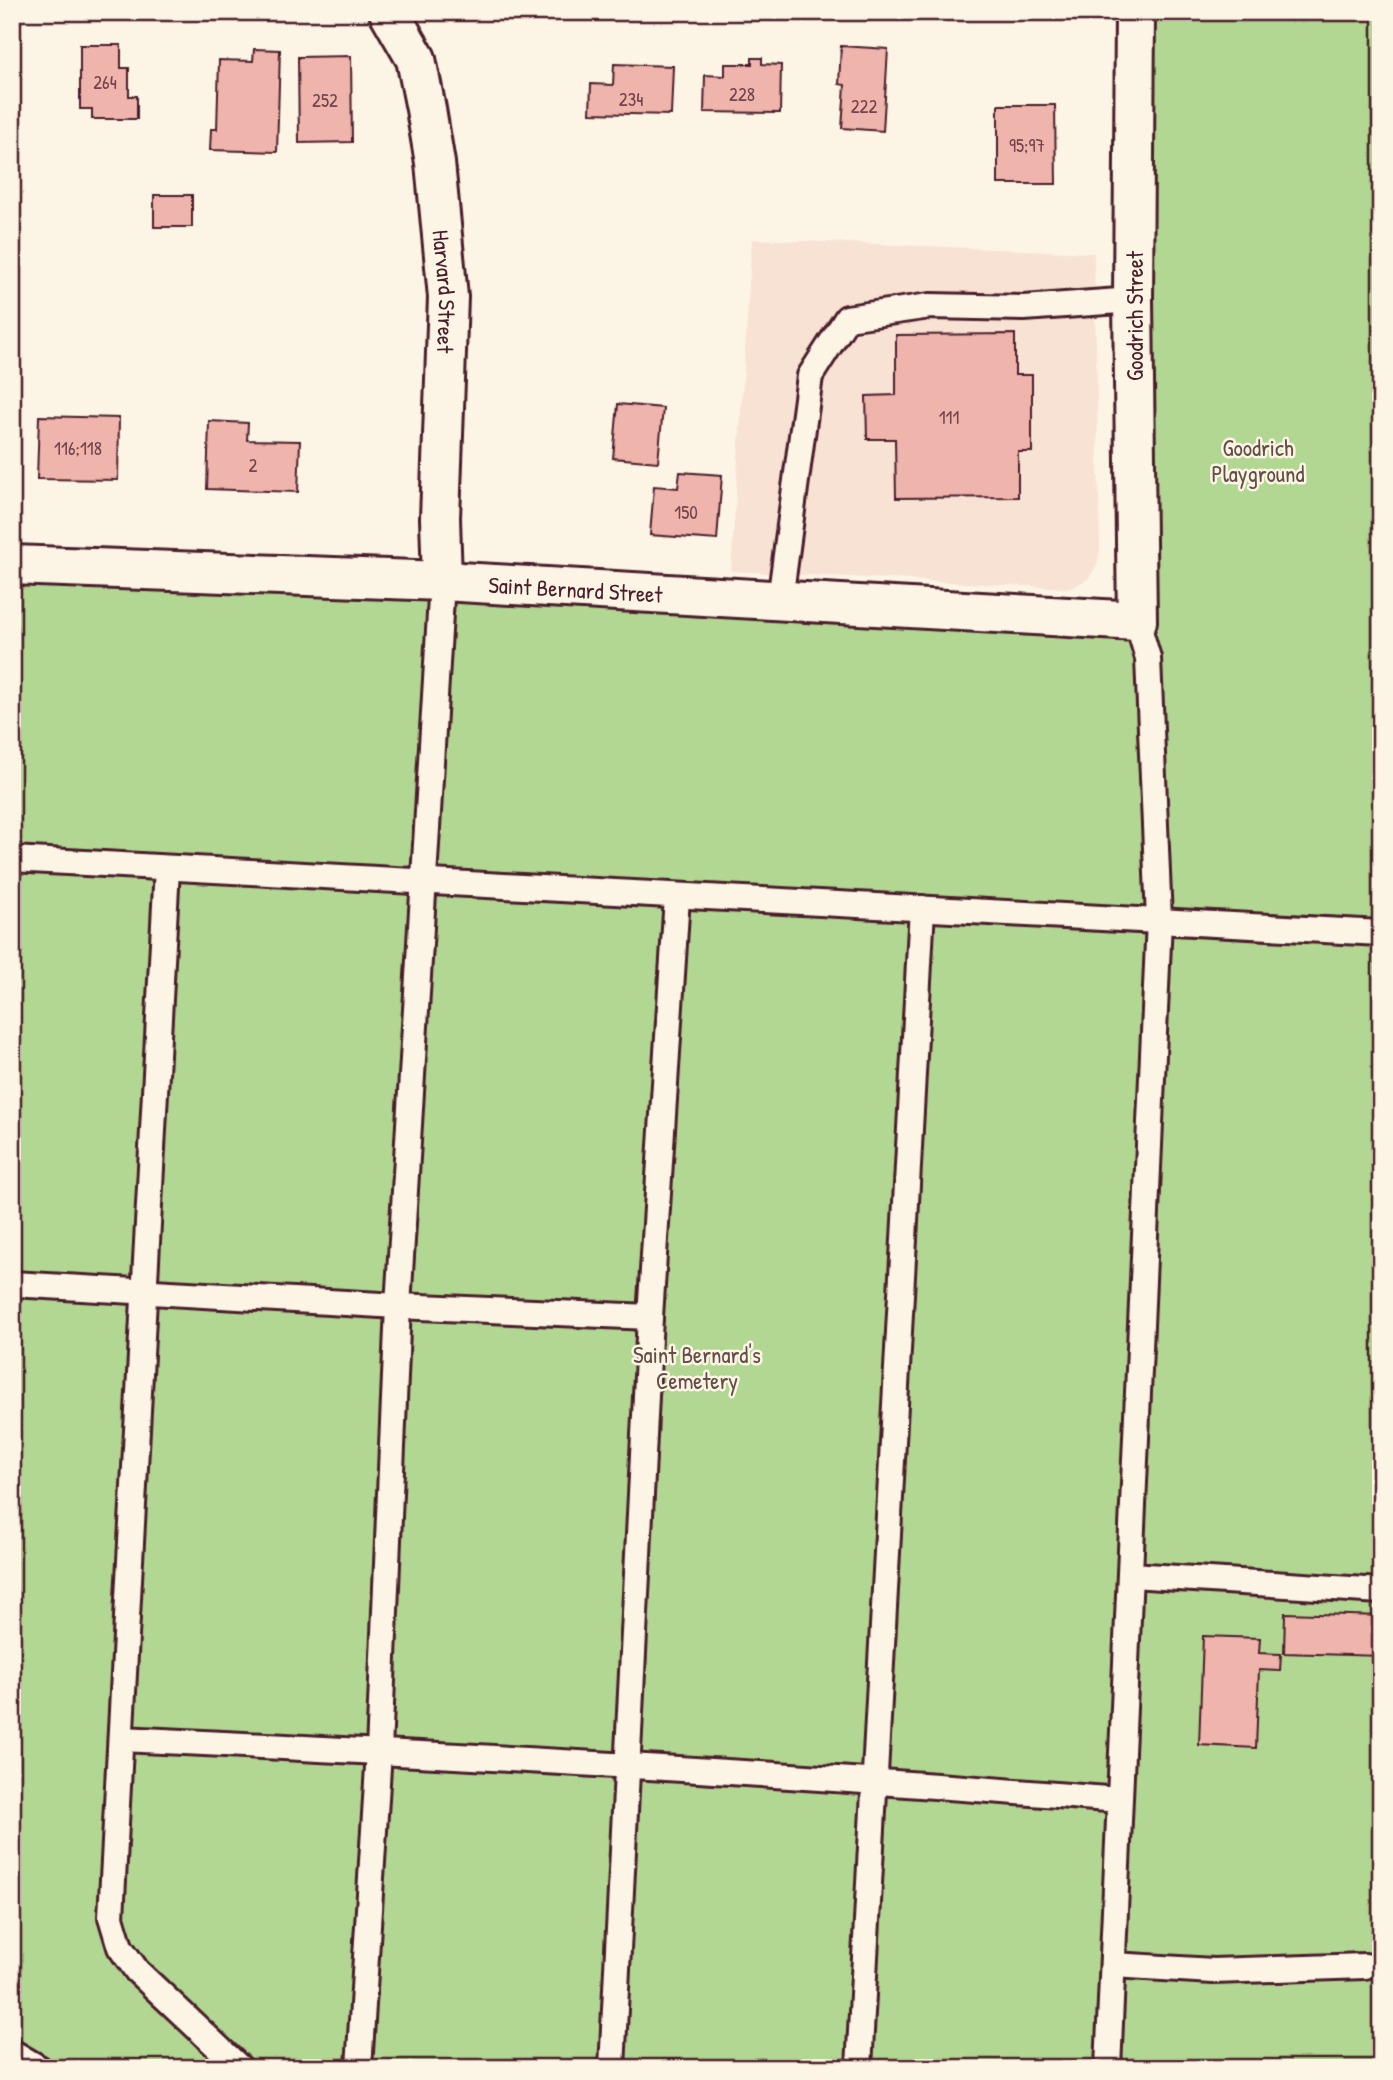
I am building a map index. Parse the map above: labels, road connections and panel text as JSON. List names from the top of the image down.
{
  "streets": {
    "street": ["Harvard Street", "Goodrich Street", "Saint Bernard Street"]
  },
  "crossings": [
    ["Harvard Street", "Saint Bernard Street"],
    ["Goodrich Street", "Saint Bernard Street"]
  ],
  "parks": ["Goodrich Playground", "Saint Bernard's Cemetery"],
  "house_numbers": [
    "264",
    "228",
    "234",
    "252",
    "222",
    "95;97",
    "111",
    "116;118",
    "2",
    "150"
  ]
}
